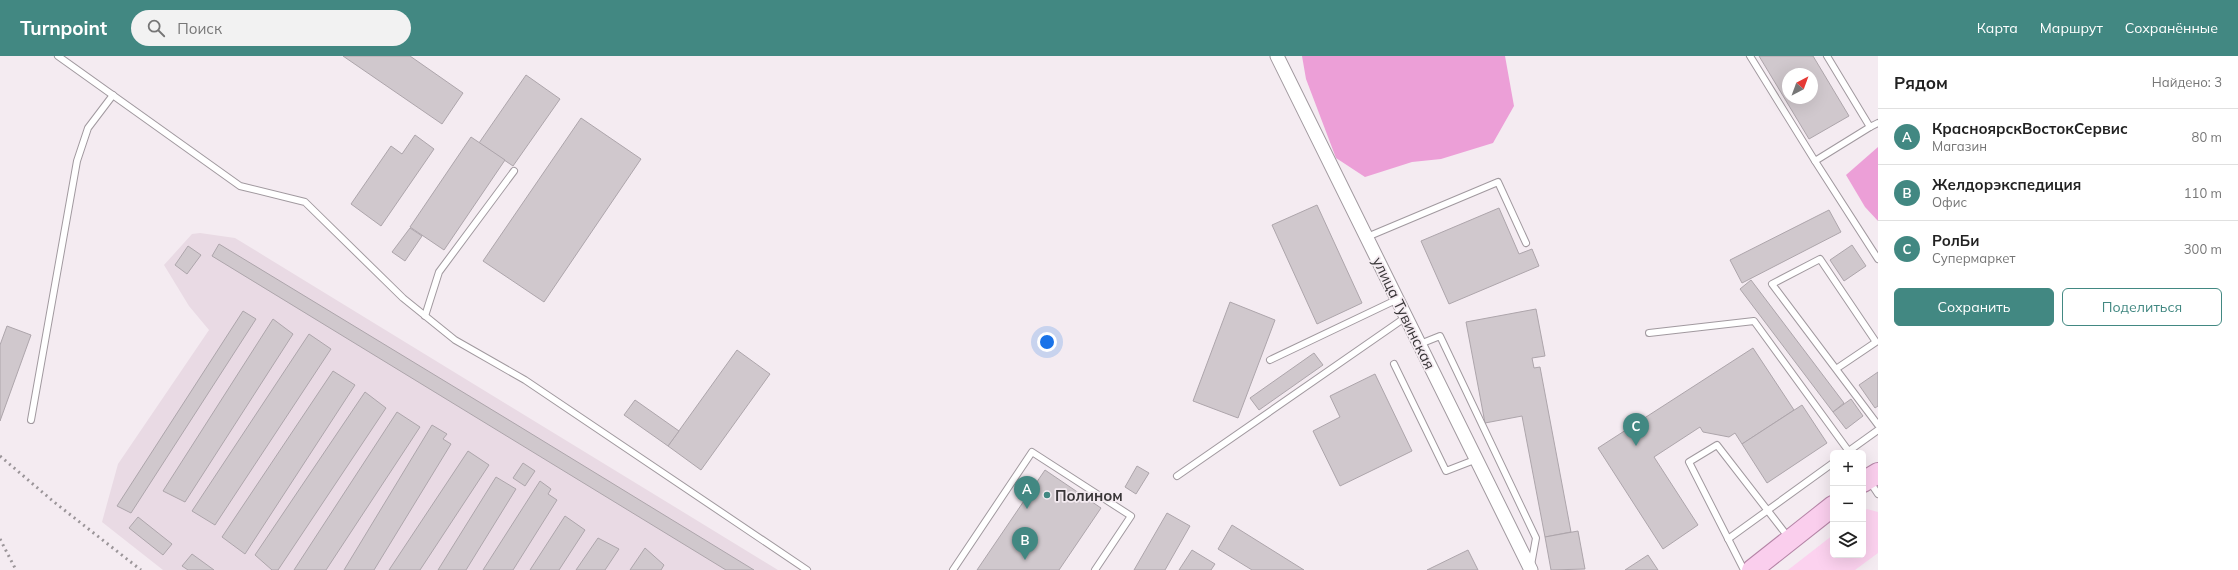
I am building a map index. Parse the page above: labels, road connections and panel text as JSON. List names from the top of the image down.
{
  "streets": {
    "street": ["улица Тувинская"]
  },
  "places": ["Полином"],
  "north": "top right",
  "page": {
    "header": "Turnpoint",
    "search": "Поиск",
    "nav": ["Карта", "Маршрут", "Сохранённые"],
    "heading": ["Рядом", "Найдено: 3"],
    "list": [
      {
        "mark": "A",
        "name": "КрасноярскВостокСервис",
        "note": "Магазин",
        "value": "80 m"
      },
      {
        "mark": "B",
        "name": "Желдорэкспедиция",
        "note": "Офис",
        "value": "110 m"
      },
      {
        "mark": "C",
        "name": "РолБи",
        "note": "Супермаркет",
        "value": "300 m"
      }
    ],
    "buttons": ["Сохранить", "Поделиться"],
    "pins": ["C", "A", "B"],
    "map_buttons": ["+", "−"]
  }
}
